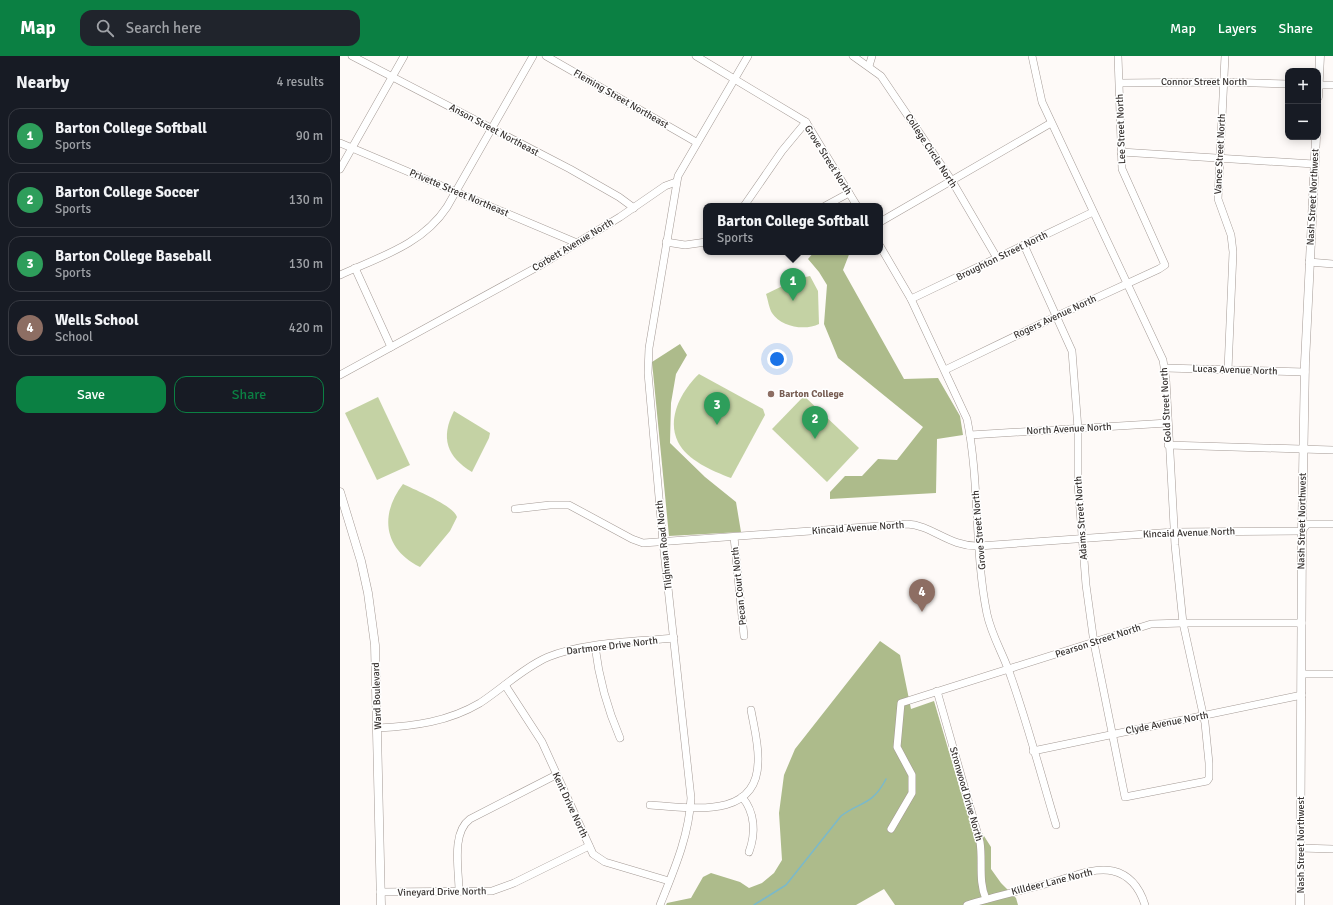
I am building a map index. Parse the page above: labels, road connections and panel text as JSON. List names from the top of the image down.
{
  "streets": {
    "main road": ["Nash Street Northwest", "Ward Boulevard"],
    "street": [
      "Connor Street North",
      "Fleming Street Northeast",
      "Lee Street North",
      "Anson Street Northeast",
      "College Circle North",
      "Vance Street North",
      "Grove Street North",
      "Privette Street Northeast",
      "Corbett Avenue North",
      "Broughton Street North",
      "Rogers Avenue North",
      "Lucas Avenue North",
      "Gold Street North",
      "North Avenue North",
      "Adams Street North",
      "Kincaid Avenue North",
      "Tilghman Road North",
      "Pecan Court North",
      "Pearson Street North",
      "Dartmore Drive North",
      "Clyde Avenue North",
      "Stronwood Drive North",
      "Kent Drive North",
      "Killdeer Lane North",
      "Vineyard Drive North"
    ]
  },
  "crossings": [
    ["Connor Street North", "Lee Street North"],
    ["Connor Street North", "Vance Street North"],
    ["Lee Street North", "Rogers Avenue North"],
    ["Anson Street Northeast", "Corbett Avenue North"],
    ["College Circle North", "Broughton Street North"],
    ["Vance Street North", "Lucas Avenue North"],
    ["Grove Street North", "Broughton Street North"],
    ["Grove Street North", "Rogers Avenue North"],
    ["Grove Street North", "North Avenue North"],
    ["Grove Street North", "Kincaid Avenue North"],
    ["Grove Street North", "Pearson Street North"],
    ["Grove Street North", "Clyde Avenue North"],
    ["Privette Street Northeast", "Corbett Avenue North"],
    ["Nash Street Northwest", "Lucas Avenue North"],
    ["Nash Street Northwest", "Kincaid Avenue North"],
    ["Nash Street Northwest", "Pearson Street North"],
    ["Nash Street Northwest", "Clyde Avenue North"],
    ["Corbett Avenue North", "Tilghman Road North"],
    ["Broughton Street North", "Gold Street North"],
    ["Broughton Street North", "Adams Street North"],
    ["Rogers Avenue North", "Gold Street North"],
    ["Rogers Avenue North", "Adams Street North"],
    ["Lucas Avenue North", "Gold Street North"],
    ["Gold Street North", "North Avenue North"],
    ["Gold Street North", "Adams Street North"],
    ["Gold Street North", "Kincaid Avenue North"],
    ["Gold Street North", "Pearson Street North"],
    ["Gold Street North", "Clyde Avenue North"],
    ["North Avenue North", "Adams Street North"],
    ["Adams Street North", "Kincaid Avenue North"],
    ["Adams Street North", "Pearson Street North"],
    ["Adams Street North", "Clyde Avenue North"],
    ["Kincaid Avenue North", "Tilghman Road North"],
    ["Kincaid Avenue North", "Pecan Court North"],
    ["Tilghman Road North", "Dartmore Drive North"],
    ["Tilghman Road North", "Kent Drive North"],
    ["Pearson Street North", "Stronwood Drive North"],
    ["Dartmore Drive North", "Ward Boulevard"],
    ["Dartmore Drive North", "Kent Drive North"],
    ["Ward Boulevard", "Vineyard Drive North"],
    ["Stronwood Drive North", "Killdeer Lane North"],
    ["Kent Drive North", "Vineyard Drive North"]
  ],
  "places": ["Barton College"],
  "page": {
    "header": "Map",
    "search": "Search here",
    "nav": ["Map", "Layers", "Share"],
    "heading": ["Nearby", "4 results"],
    "map_buttons": ["+", "−"],
    "list": [
      {
        "mark": "1",
        "name": "Barton College Softball",
        "note": "Sports",
        "value": "90 m"
      },
      {
        "mark": "2",
        "name": "Barton College Soccer",
        "note": "Sports",
        "value": "130 m"
      },
      {
        "mark": "3",
        "name": "Barton College Baseball",
        "note": "Sports",
        "value": "130 m"
      },
      {
        "mark": "4",
        "name": "Wells School",
        "note": "School",
        "value": "420 m"
      }
    ],
    "popup": ["Barton College Softball", "Sports"],
    "pins": [
      "1",
      "3",
      "2",
      "4"
    ],
    "buttons": ["Save", "Share"]
  }
}
